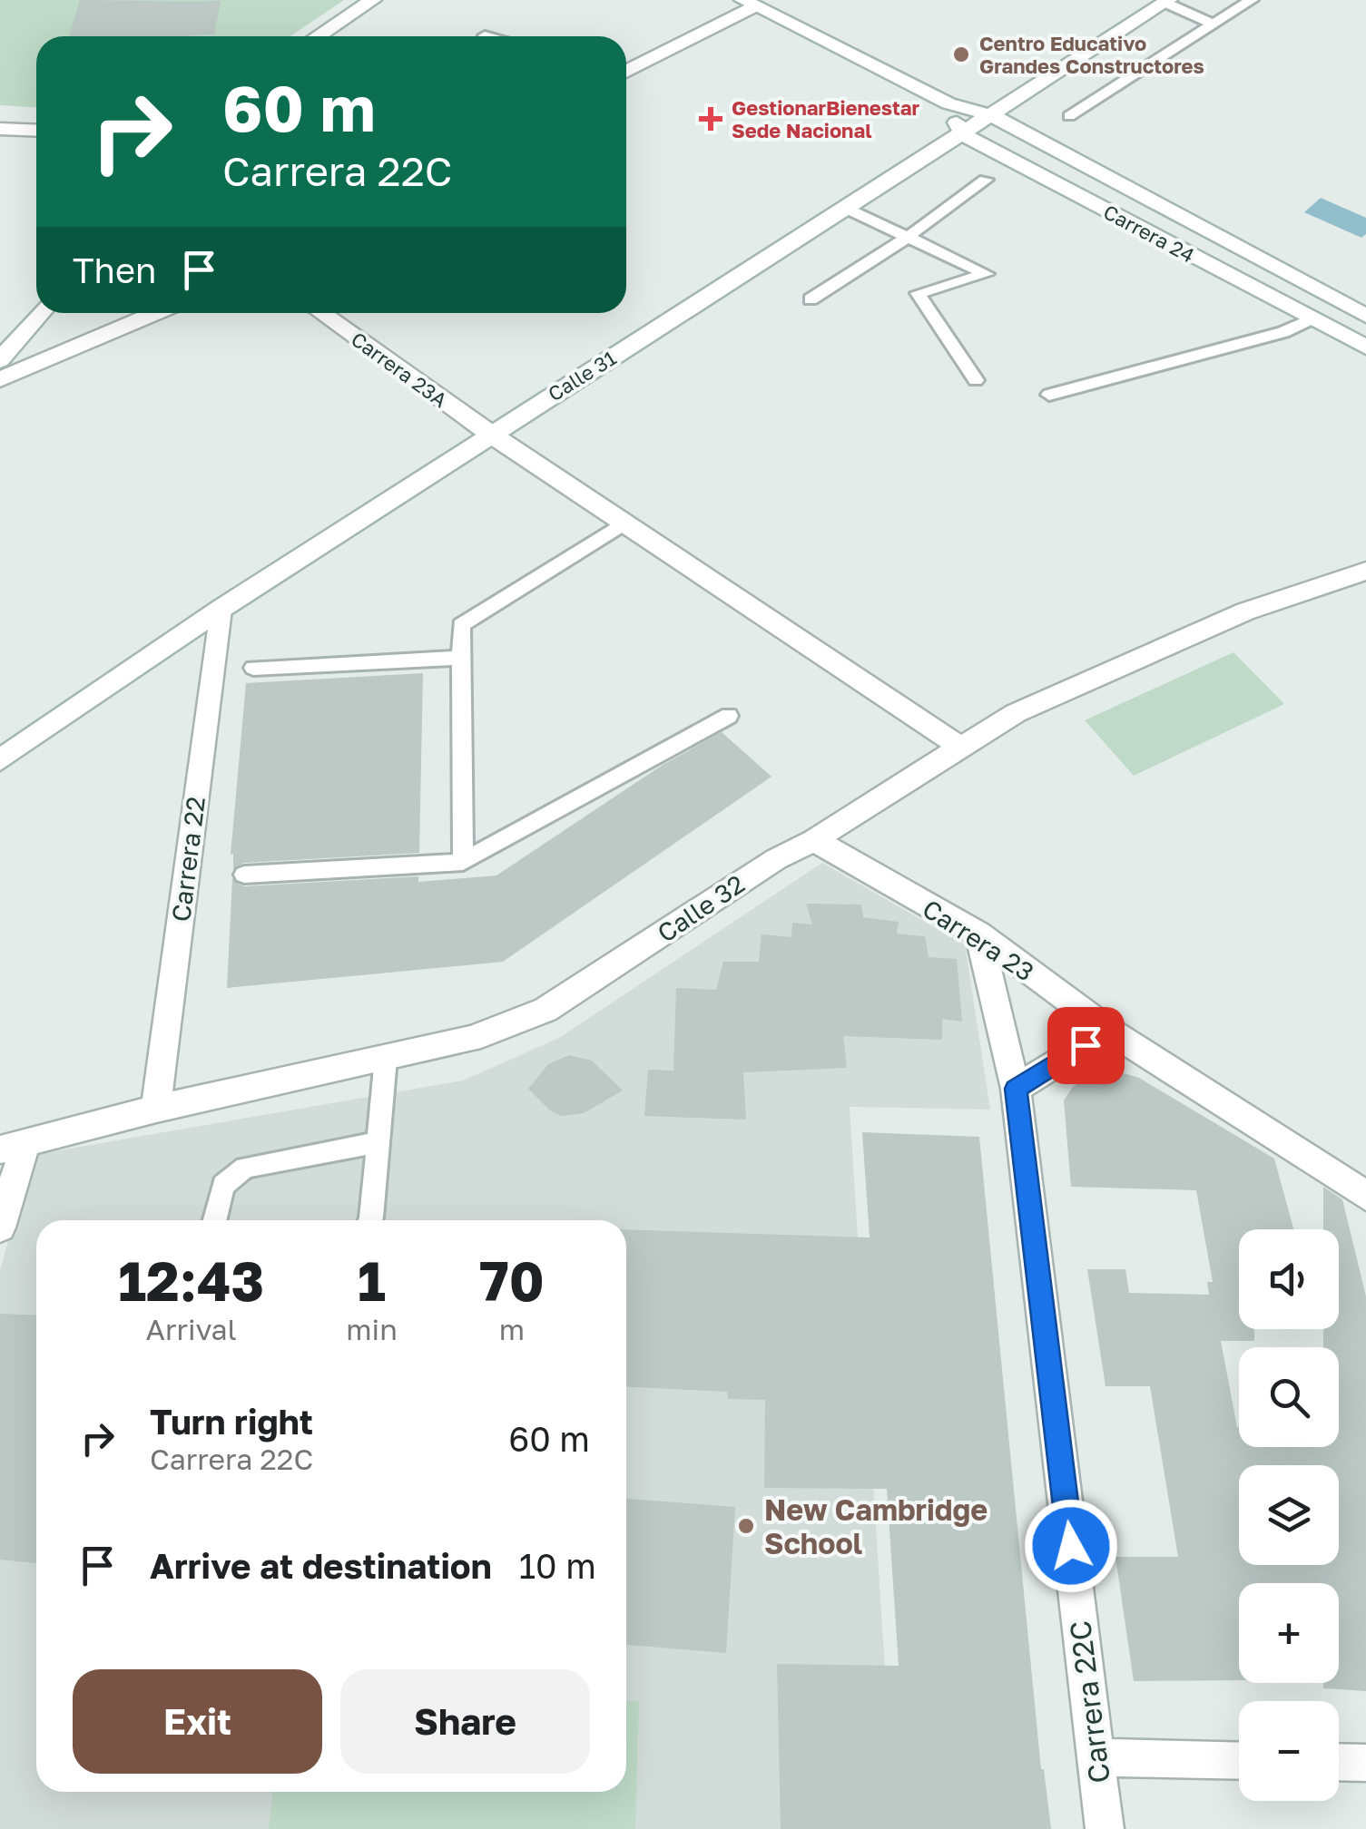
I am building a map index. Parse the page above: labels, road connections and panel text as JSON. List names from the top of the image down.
{
  "streets": {
    "street": [
      "Carrera 24",
      "Carrera 23A",
      "Calle 31",
      "Carrera 22",
      "Calle 32",
      "Carrera 23",
      "Carrera 22C"
    ]
  },
  "crossings": [
    ["Carrera 24", "Calle 31"],
    ["Carrera 23A", "Calle 31"],
    ["Calle 31", "Carrera 22"],
    ["Carrera 22", "Calle 32"],
    ["Calle 32", "Carrera 23"],
    ["Carrera 23", "Carrera 22C"]
  ],
  "places": {
    "other": ["Centro Educativo Grandes Constructores", "New Cambridge School"],
    "health": ["GestionarBienestar Sede Nacional"]
  },
  "page": {
    "turn": ["60 m", "Carrera 22C"],
    "then": "Then",
    "eta": [
      "12:43",
      "Arrival",
      "1",
      "min",
      "70",
      "m"
    ],
    "map_buttons": ["+", "−"],
    "list": [
      {
        "name": "Turn right",
        "note": "Carrera 22C",
        "value": "60 m"
      },
      {
        "name": "Arrive at destination",
        "value": "10 m"
      }
    ],
    "buttons": ["Exit", "Share"]
  }
}
